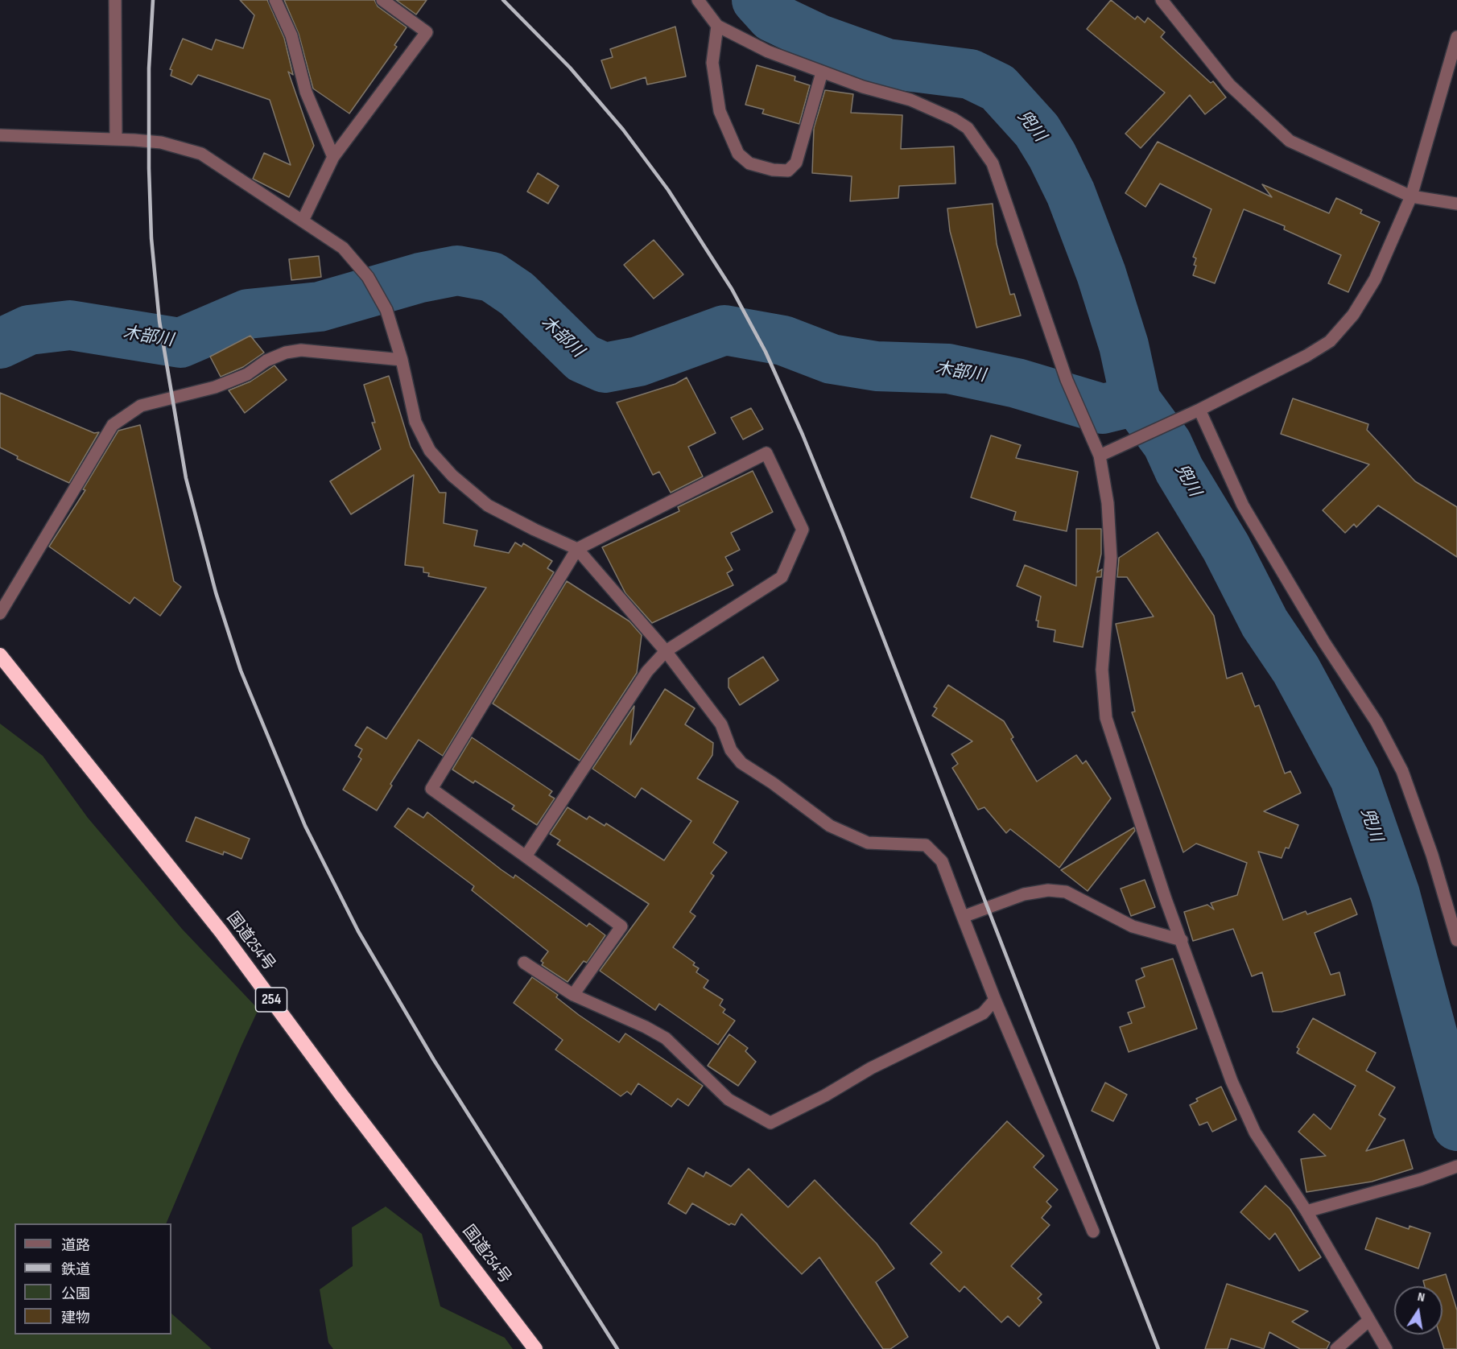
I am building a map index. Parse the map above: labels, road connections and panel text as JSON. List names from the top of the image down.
{
  "streets": {
    "highway": ["国道254号", "254"]
  },
  "water": ["兜川", "木部川"],
  "legend": [
    "道路",
    "鉄道",
    "公園",
    "建物"
  ],
  "north": "top"
}
